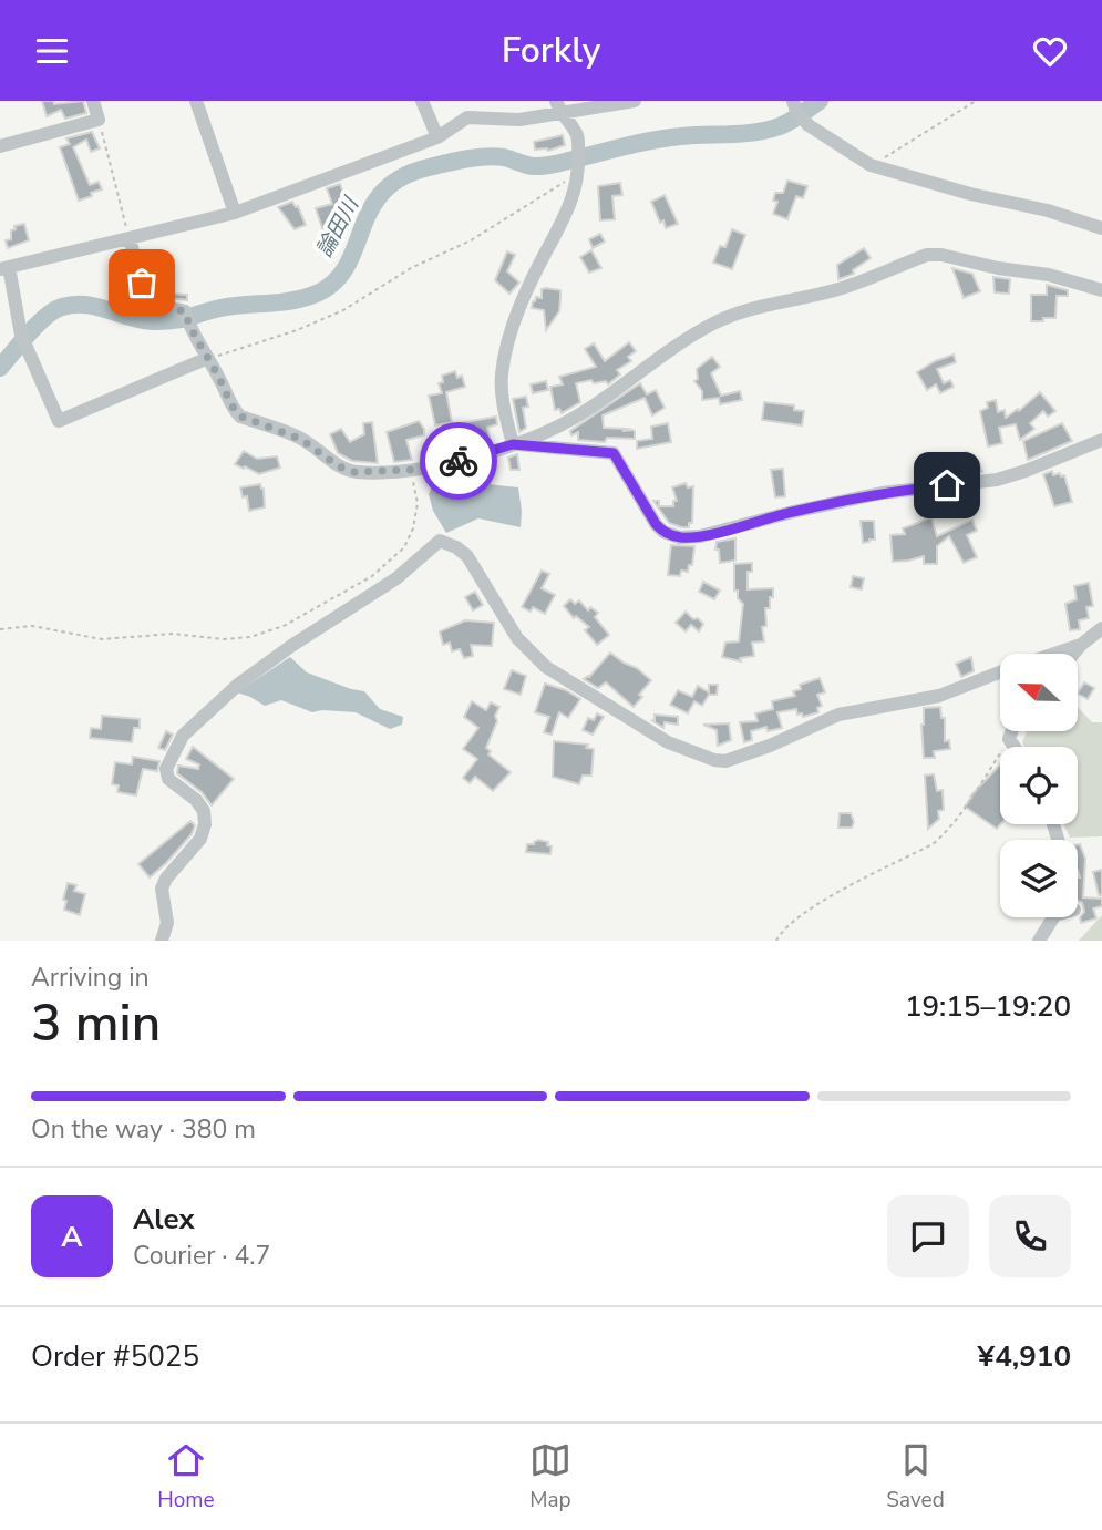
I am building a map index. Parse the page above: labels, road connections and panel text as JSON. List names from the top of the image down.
{
  "water": ["論田川"],
  "north": "left",
  "page": {
    "header": "Forkly",
    "heading": ["3 min", "Arriving in", "19:15–19:20"],
    "panel": [
      "Alex",
      "Courier · 4.7",
      "Order #5025",
      "¥4,910"
    ],
    "bar": "On the way · 380 m",
    "round": "A",
    "tabs": ["Home", "Map", "Saved"]
  }
}
